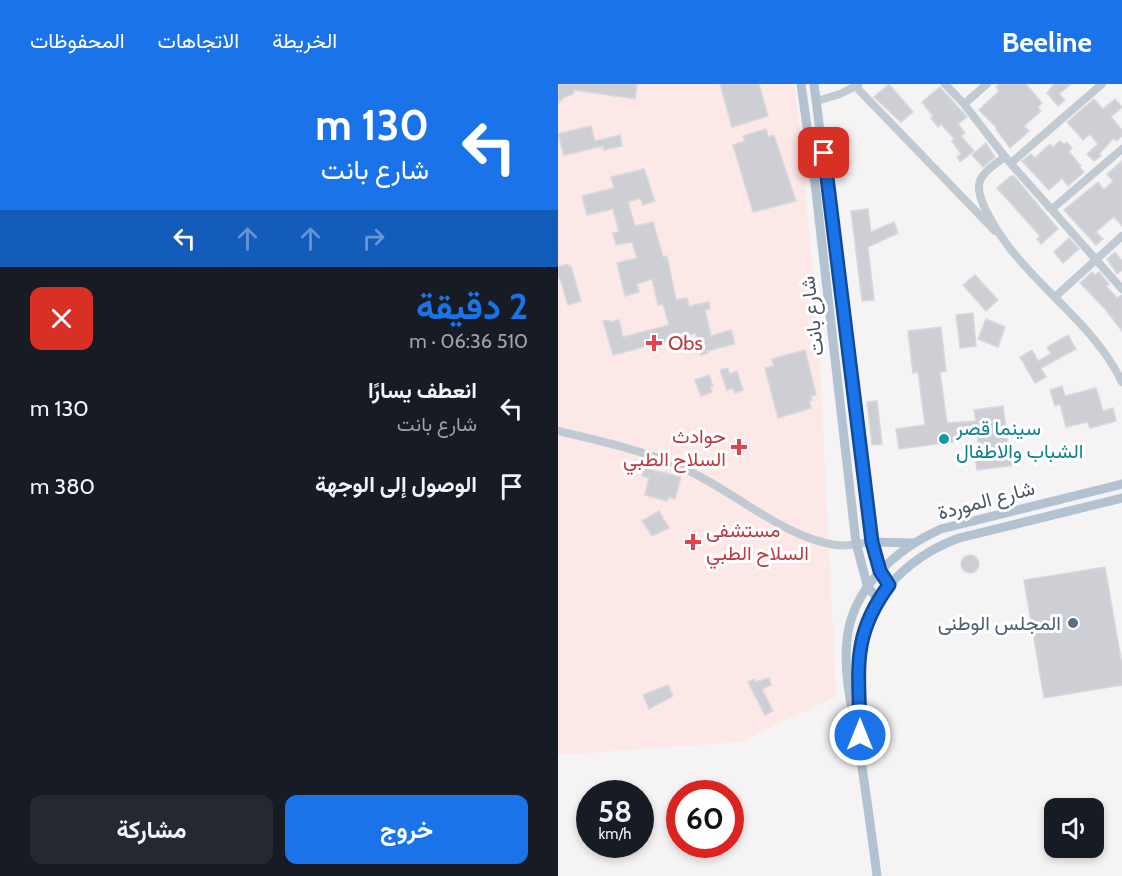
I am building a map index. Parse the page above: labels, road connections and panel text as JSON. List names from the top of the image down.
{
  "streets": {
    "main road": ["شارع بانت", "شارع الموردة"]
  },
  "crossings": [
    ["شارع بانت", "شارع الموردة"]
  ],
  "places": {
    "health": ["Obs", "حوادث السلاح الطبي", "مستشفى السلاح الطبي"],
    "other": ["سينما قصر الشباب والاطفال", "المجلس الوطنى"]
  },
  "page": {
    "header": "Beeline",
    "nav": ["الخريطة", "الاتجاهات", "المحفوظات"],
    "turn": ["130 m", "شارع بانت"],
    "heading": ["2 دقيقة", "510 m · 06:36"],
    "list": [
      {
        "name": "انعطف يسارًا",
        "note": "شارع بانت",
        "value": "130 m"
      },
      {
        "name": "الوصول إلى الوجهة",
        "value": "380 m"
      }
    ],
    "speed": "58 km/h",
    "limit": "60",
    "buttons": ["خروج", "مشاركة"]
  }
}
